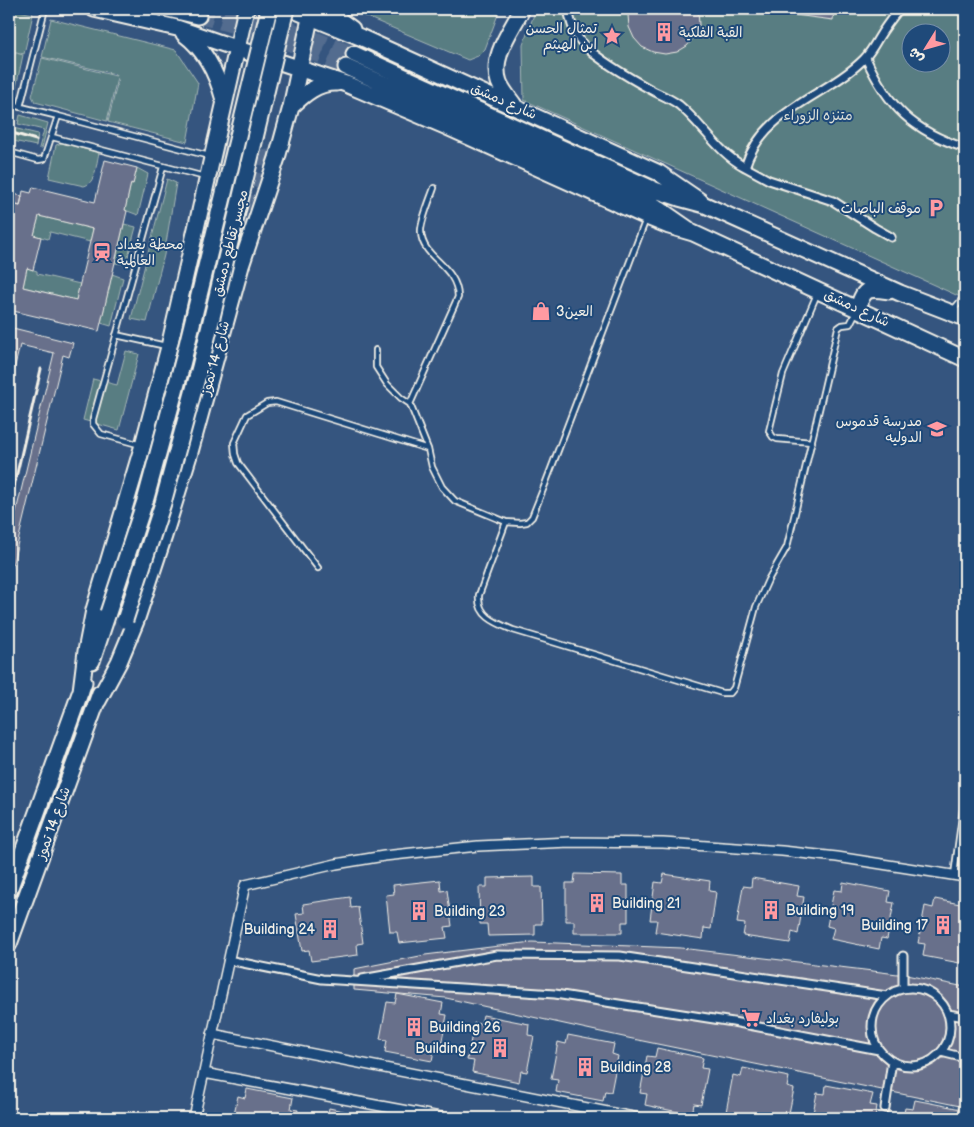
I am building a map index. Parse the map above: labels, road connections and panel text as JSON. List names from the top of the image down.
{
  "streets": {
    "main road": ["شارع دمشق", "مجسر تقاطع دمشق", "شارع 14 تموز"]
  },
  "crossings": [
    ["شارع دمشق", "مجسر تقاطع دمشق"],
    ["شارع دمشق", "شارع 14 تموز"],
    ["مجسر تقاطع دمشق", "شارع 14 تموز"]
  ],
  "parks": ["متنزه الزوراء"],
  "places": {
    "building": [
      "القبة الفلكية",
      "Building 21",
      "Building 19",
      "Building 23",
      "Building 17",
      "Building 24",
      "Building 26",
      "Building 27",
      "Building 28"
    ],
    "place": ["تمثال الحسن ابن الهيثم"],
    "parking": ["موقف الباصات"],
    "station": ["محطة بغداد العالمية"],
    "shop": ["العين3"],
    "school or university": ["مدرسة قدموس الدوليه"],
    "supermarket": ["بوليفارد بغداد"]
  },
  "north": "bottom left"
}
